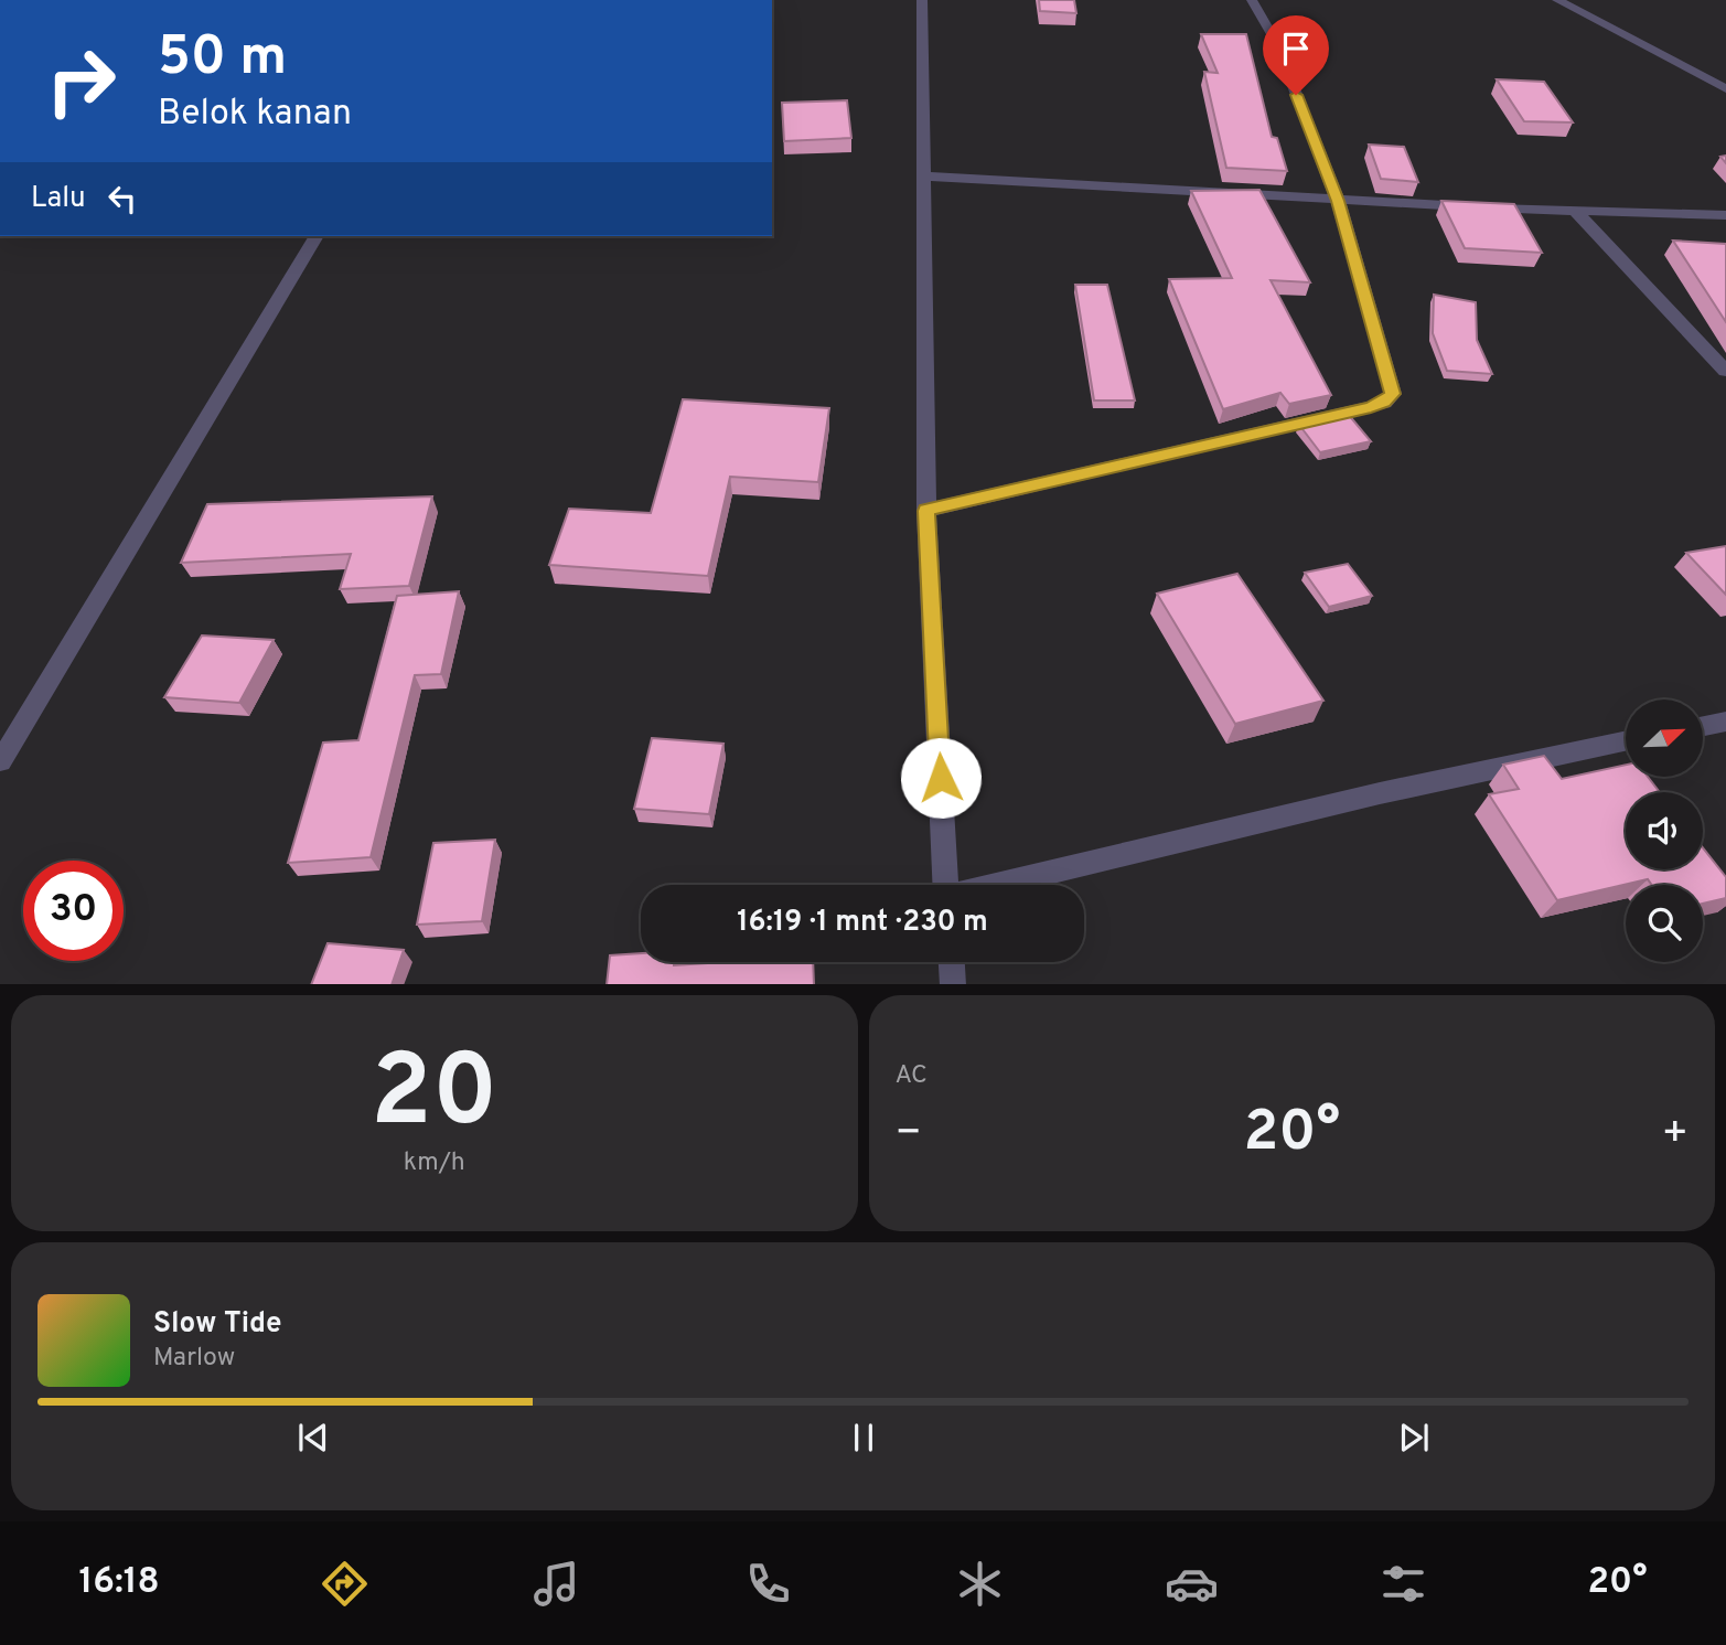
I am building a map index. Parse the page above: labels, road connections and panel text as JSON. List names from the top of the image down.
{
  "north": "top right",
  "page": {
    "turn": ["50 m", "Belok kanan"],
    "then": "Lalu",
    "limit": "30",
    "trip": "16:19 · 1 mnt · 230 m",
    "tile": [
      ["20", "km/h"],
      "AC"
    ],
    "heat": ["−", "20°", "+"],
    "song": ["Slow Tide", "Marlow"],
    "tabs": ["16:18", "20°"]
  }
}
